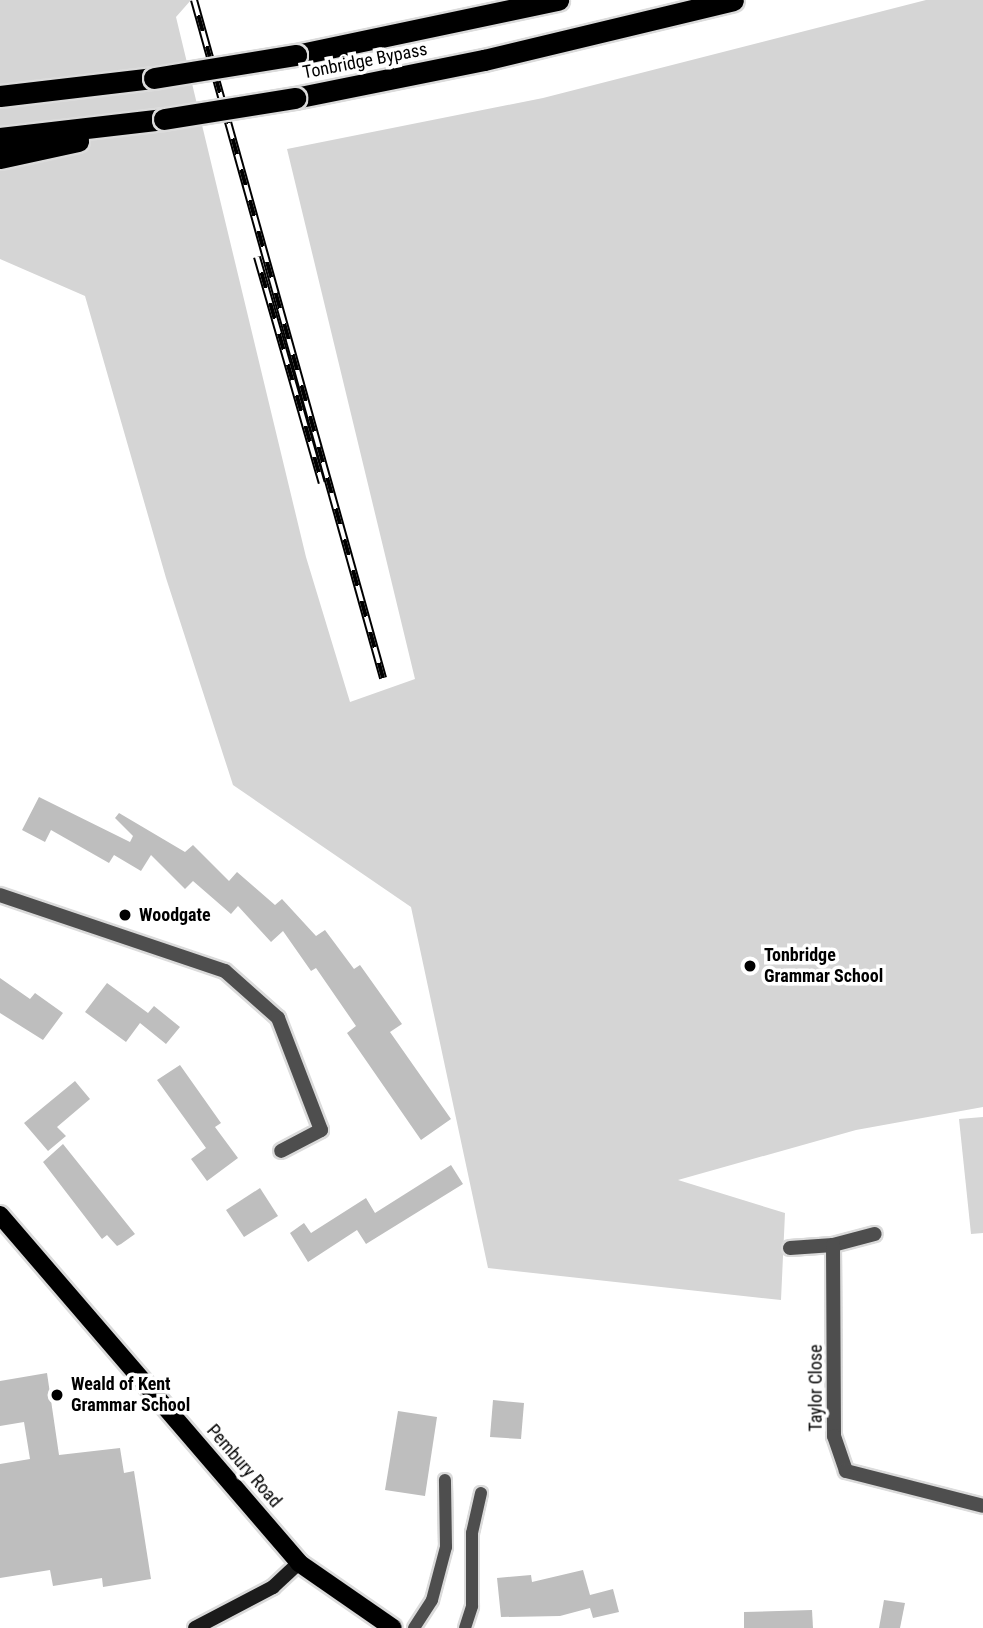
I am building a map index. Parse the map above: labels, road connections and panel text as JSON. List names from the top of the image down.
{
  "streets": {
    "highway": ["Tonbridge Bypass"],
    "main road": ["Pembury Road"],
    "street": ["Taylor Close"]
  },
  "places": ["Woodgate", "Tonbridge Grammar School", "Weald of Kent Grammar School"]
}
